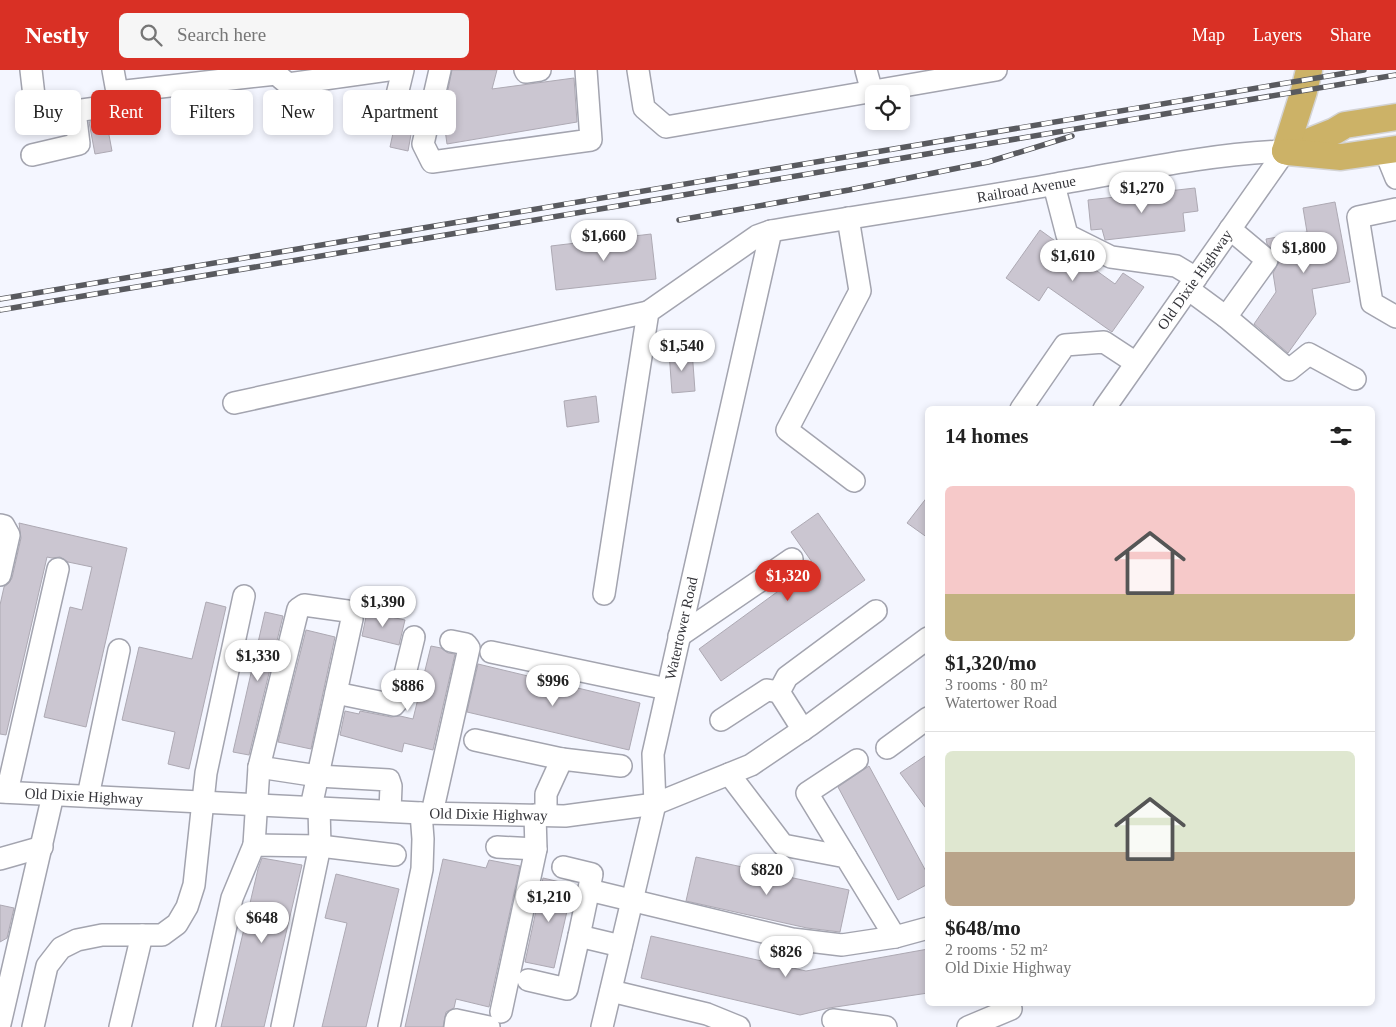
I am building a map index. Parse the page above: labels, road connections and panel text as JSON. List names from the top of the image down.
{
  "streets": {
    "street": ["Railroad Avenue", "Old Dixie Highway", "Watertower Road"]
  },
  "crossings": [
    ["Railroad Avenue", "Old Dixie Highway"],
    ["Railroad Avenue", "Watertower Road"],
    ["Old Dixie Highway", "Watertower Road"]
  ],
  "page": {
    "header": "Nestly",
    "search": "Search here",
    "nav": ["Map", "Layers", "Share"],
    "chip": [
      "Buy",
      "Rent",
      "Filters",
      "New",
      "Apartment"
    ],
    "price": [
      "$1,270",
      "$1,660",
      "$1,800",
      "$1,610",
      "$1,540",
      "$1,320",
      "$1,390",
      "$1,330",
      "$996",
      "$886",
      "$820",
      "$1,210",
      "$648",
      "$826"
    ],
    "heading": "14 homes",
    "list": [
      {
        "name": "$1,320/mo",
        "note": "3 rooms · 80 m² · Watertower Road"
      },
      {
        "name": "$648/mo",
        "note": "2 rooms · 52 m² · Old Dixie Highway"
      }
    ]
  }
}
